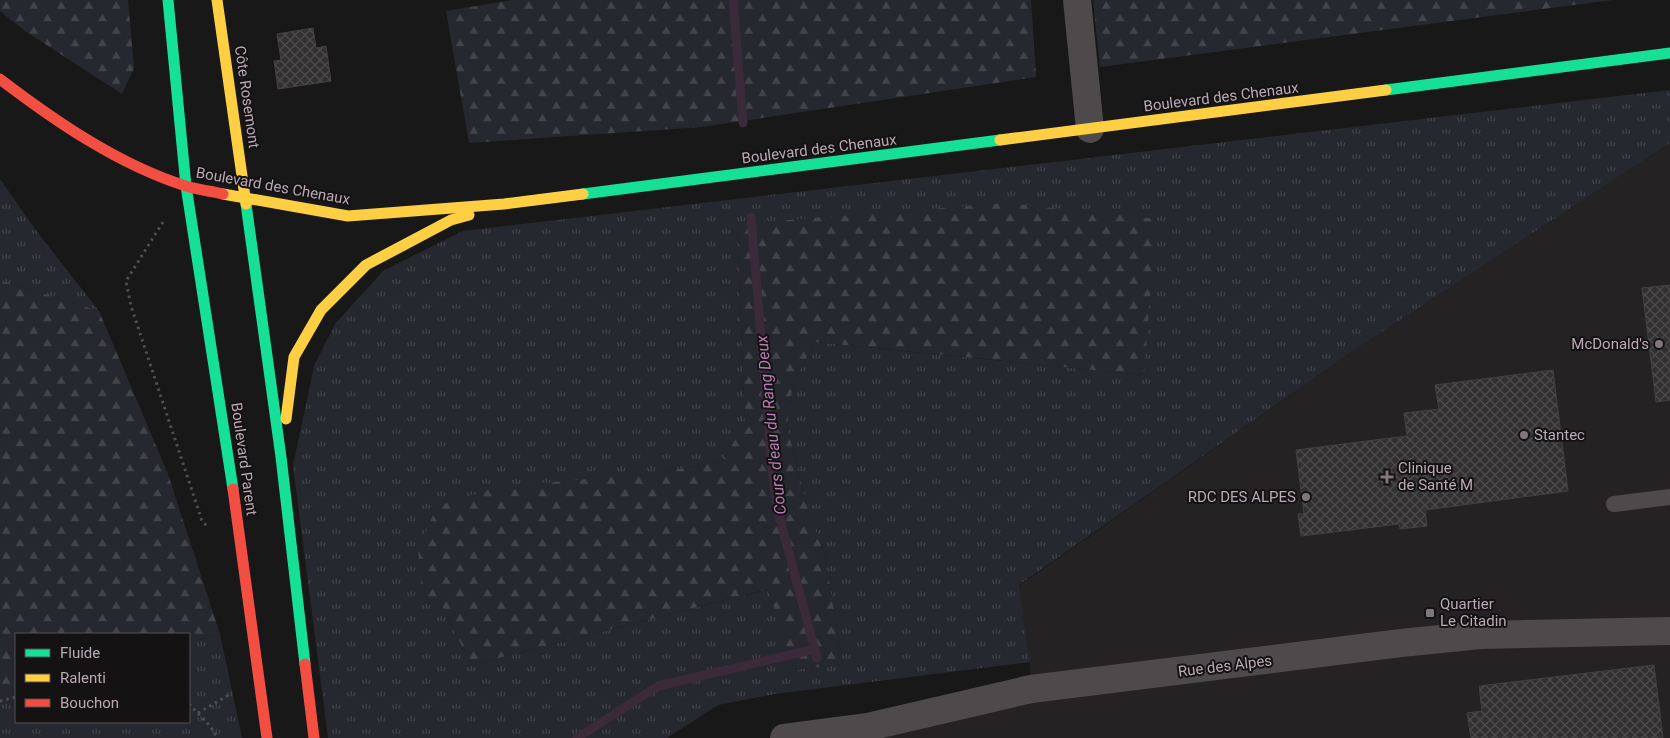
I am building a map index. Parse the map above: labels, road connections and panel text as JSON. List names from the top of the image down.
{
  "streets": {
    "main road": ["Côte Rosemont", "Boulevard des Chenaux", "Boulevard Parent"],
    "street": ["Rue des Alpes"]
  },
  "crossings": [
    ["Côte Rosemont", "Boulevard des Chenaux"],
    ["Boulevard des Chenaux", "Boulevard Parent"]
  ],
  "water": ["Cours d'eau du Rang Deux"],
  "places": {
    "other": ["McDonald's", "Stantec", "RDC DES ALPES"],
    "health": ["Clinique de Santé M"],
    "transit": ["Quartier Le Citadin"]
  },
  "legend": ["Fluide", "Ralenti", "Bouchon"]
}
